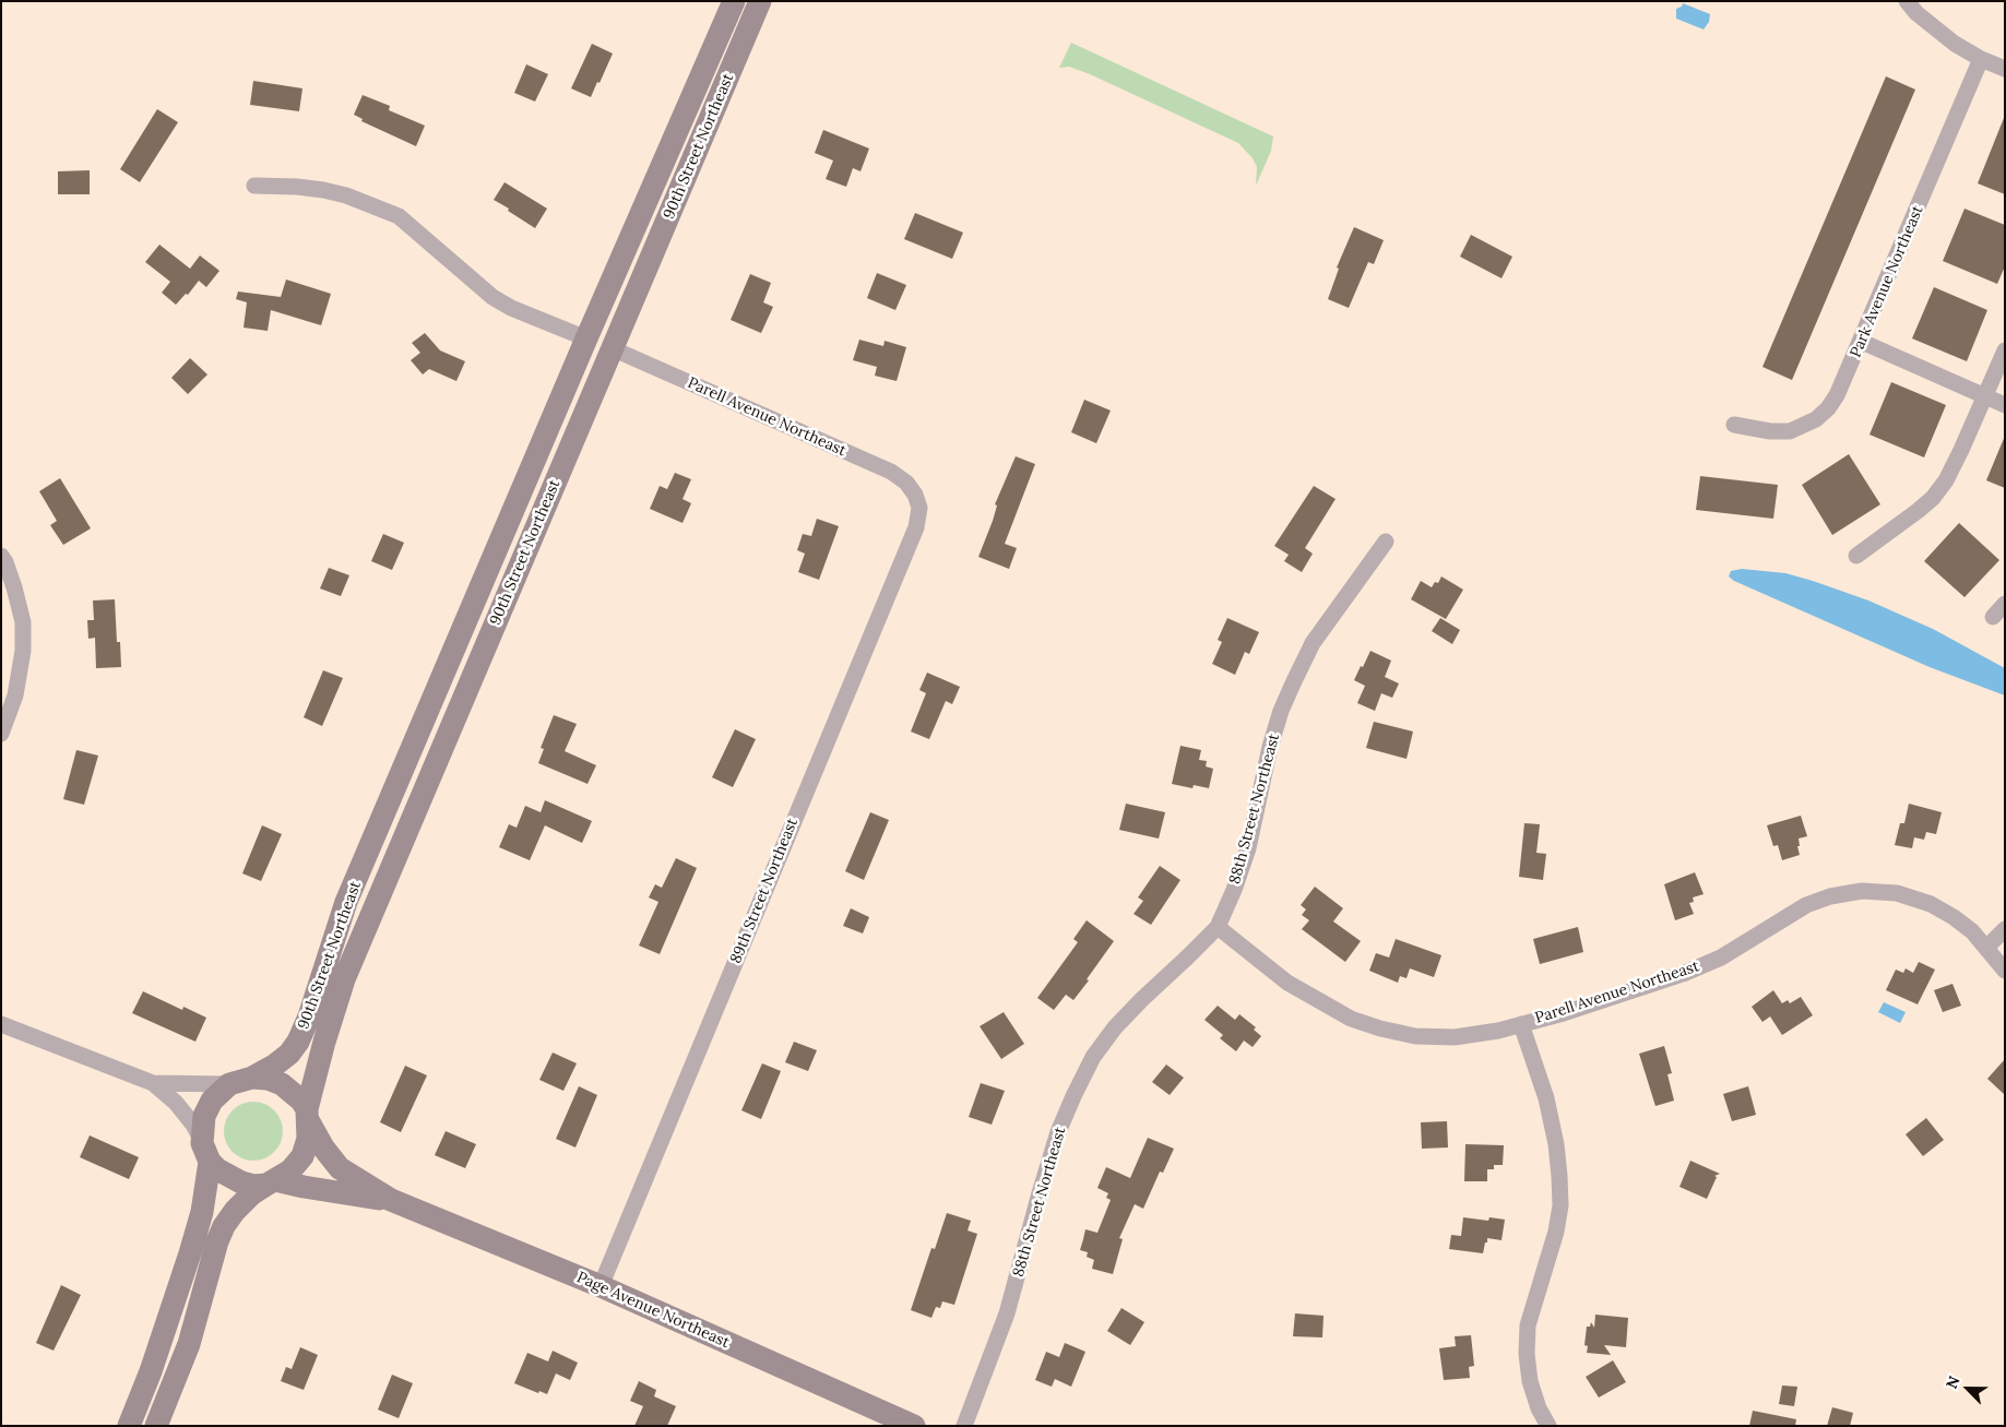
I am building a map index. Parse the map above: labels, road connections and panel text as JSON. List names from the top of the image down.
{
  "streets": {
    "main road": ["90th Street Northeast", "Page Avenue Northeast"],
    "street": [
      "Park Avenue Northeast",
      "Parell Avenue Northeast",
      "88th Street Northeast",
      "89th Street Northeast"
    ]
  },
  "crossings": [
    ["90th Street Northeast", "Parell Avenue Northeast"],
    ["90th Street Northeast", "Page Avenue Northeast"],
    ["Parell Avenue Northeast", "88th Street Northeast"],
    ["Parell Avenue Northeast", "89th Street Northeast"],
    ["89th Street Northeast", "Page Avenue Northeast"]
  ],
  "north": "top left"
}
